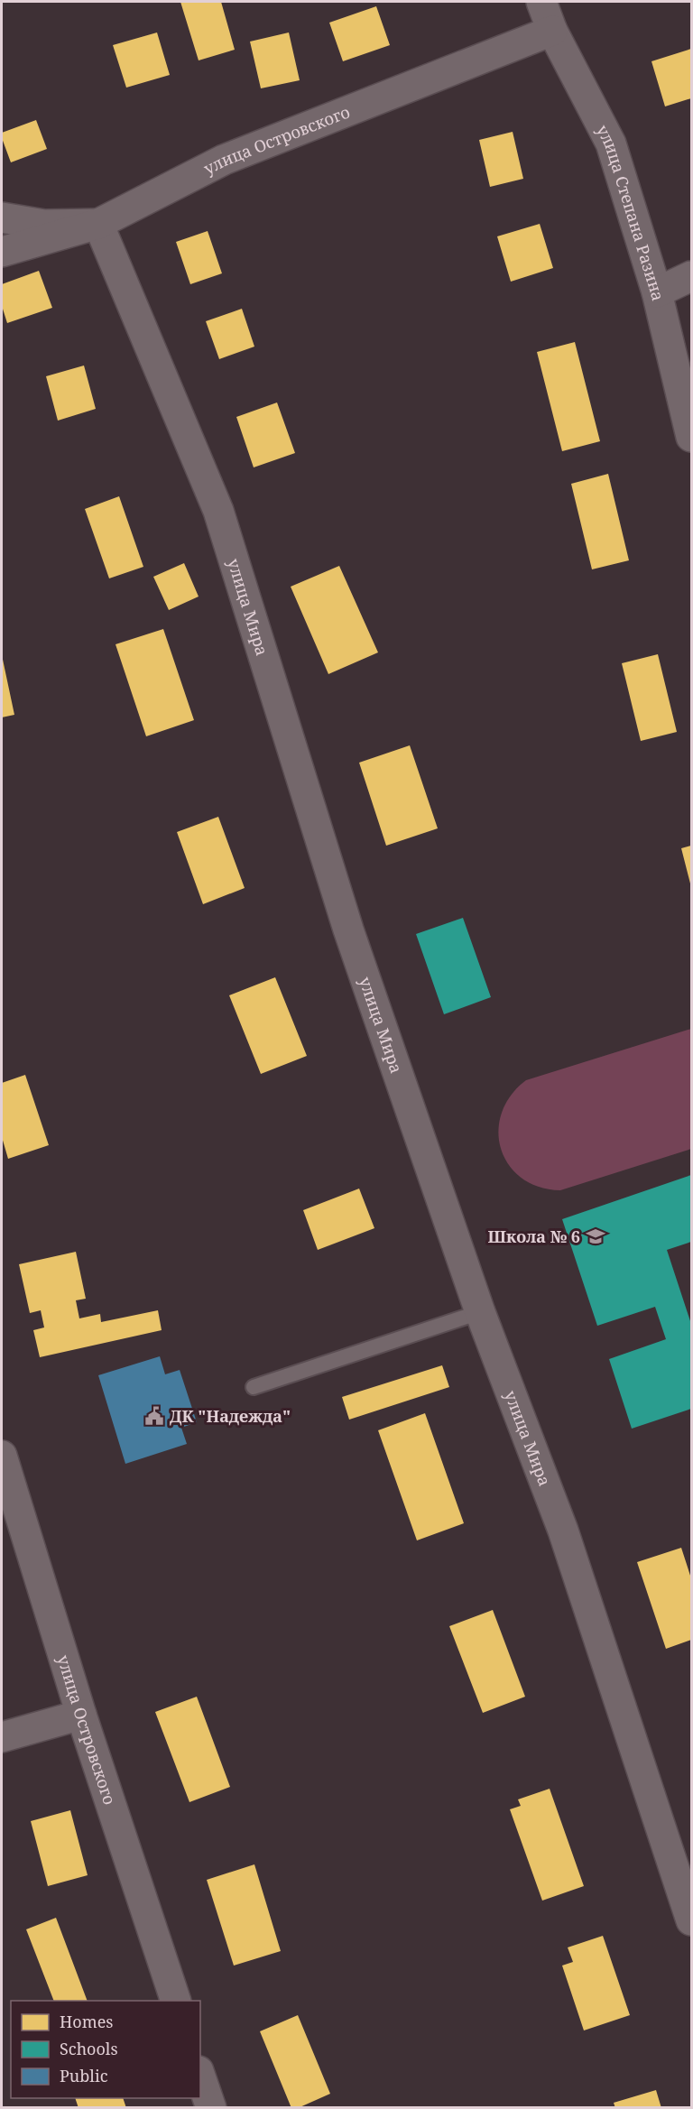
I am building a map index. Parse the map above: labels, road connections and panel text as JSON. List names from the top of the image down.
{
  "streets": {
    "street": ["улица Островского", "улица Степана Разина", "улица Мира"]
  },
  "crossings": [
    ["улица Островского", "улица Степана Разина"],
    ["улица Островского", "улица Мира"]
  ],
  "places": {
    "school or university": ["Школа № 6"],
    "public building": ["ДК \"Надежда\""]
  },
  "legend": ["Homes", "Schools", "Public"]
}
